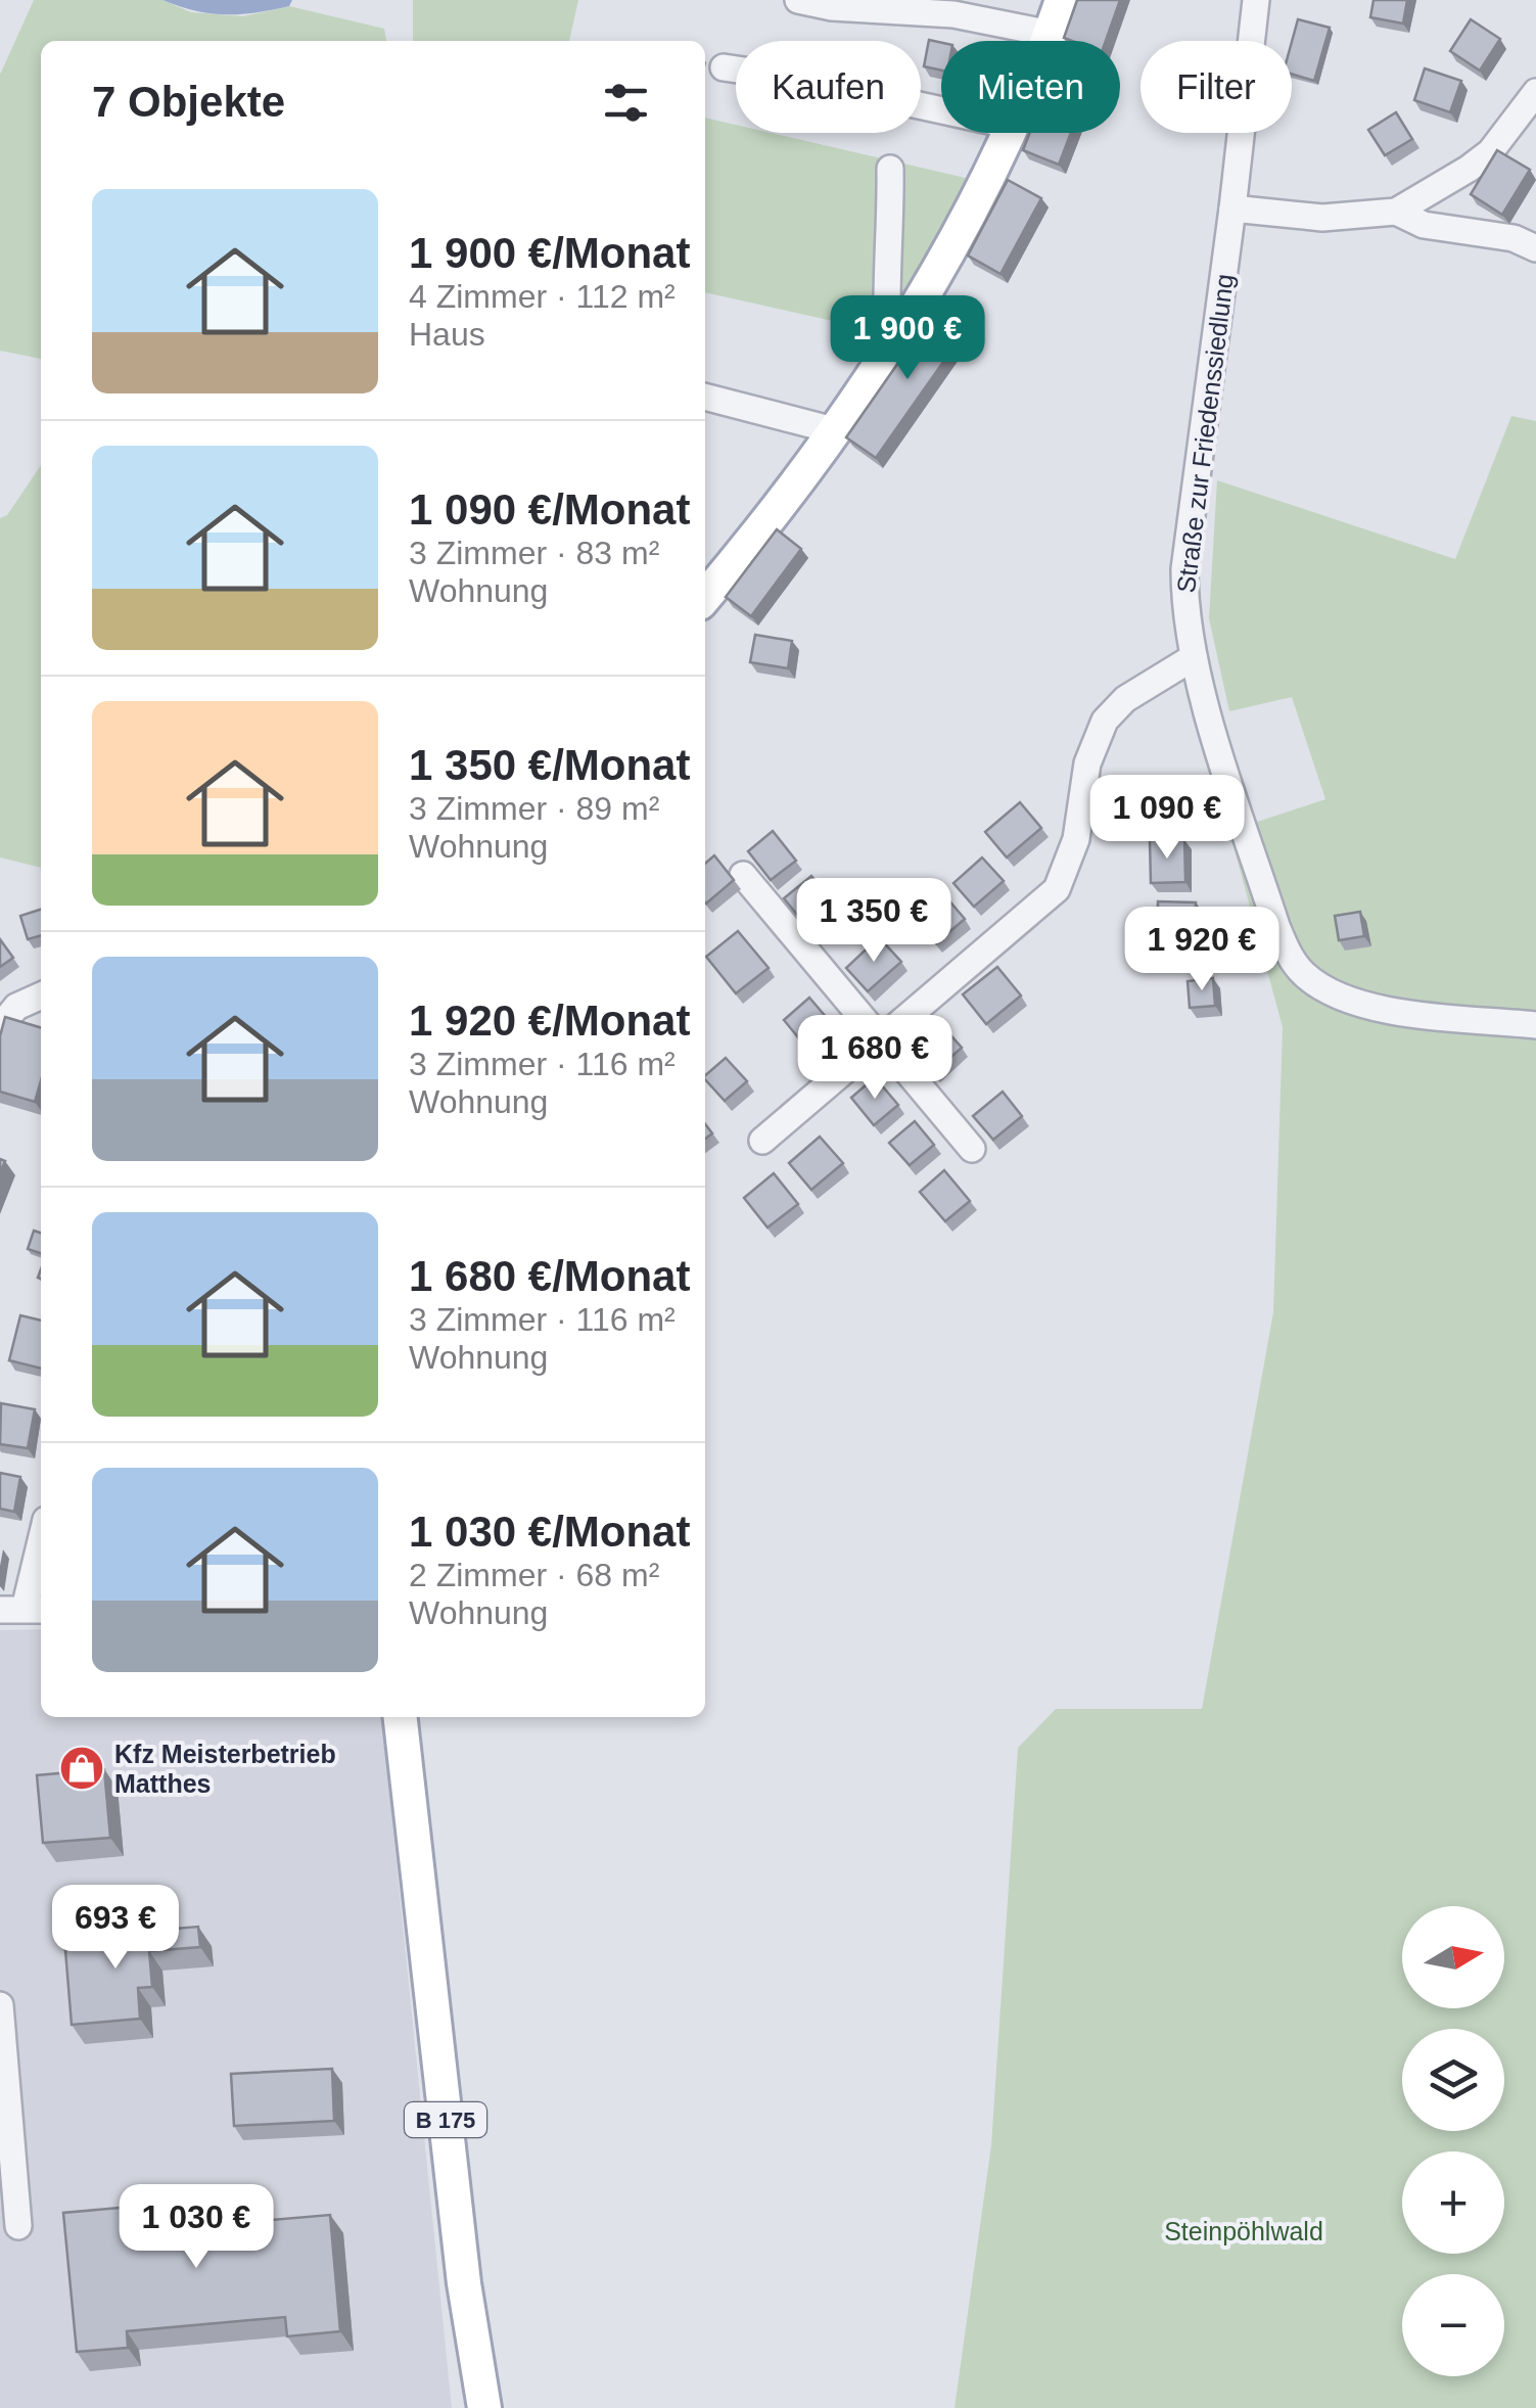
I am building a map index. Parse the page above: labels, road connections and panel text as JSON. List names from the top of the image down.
{
  "streets": {
    "main road": ["B 175"],
    "street": ["Straße zur Friedenssiedlung"]
  },
  "parks": ["Steinpöhlwald"],
  "places": {
    "shop": ["Kfz Meisterbetrieb Matthes"]
  },
  "north": "right",
  "page": {
    "chip": ["Kaufen", "Mieten", "Filter"],
    "heading": "7 Objekte",
    "list": [
      {
        "name": "1 900 €/Monat",
        "note": "4 Zimmer · 112 m² · Haus"
      },
      {
        "name": "1 090 €/Monat",
        "note": "3 Zimmer · 83 m² · Wohnung"
      },
      {
        "name": "1 350 €/Monat",
        "note": "3 Zimmer · 89 m² · Wohnung"
      },
      {
        "name": "1 920 €/Monat",
        "note": "3 Zimmer · 116 m² · Wohnung"
      },
      {
        "name": "1 680 €/Monat",
        "note": "3 Zimmer · 116 m² · Wohnung"
      },
      {
        "name": "1 030 €/Monat",
        "note": "2 Zimmer · 68 m² · Wohnung"
      }
    ],
    "price": [
      "1 900 €",
      "1 090 €",
      "1 350 €",
      "1 920 €",
      "1 680 €",
      "693 €",
      "1 030 €"
    ],
    "map_buttons": ["+", "−"]
  }
}
